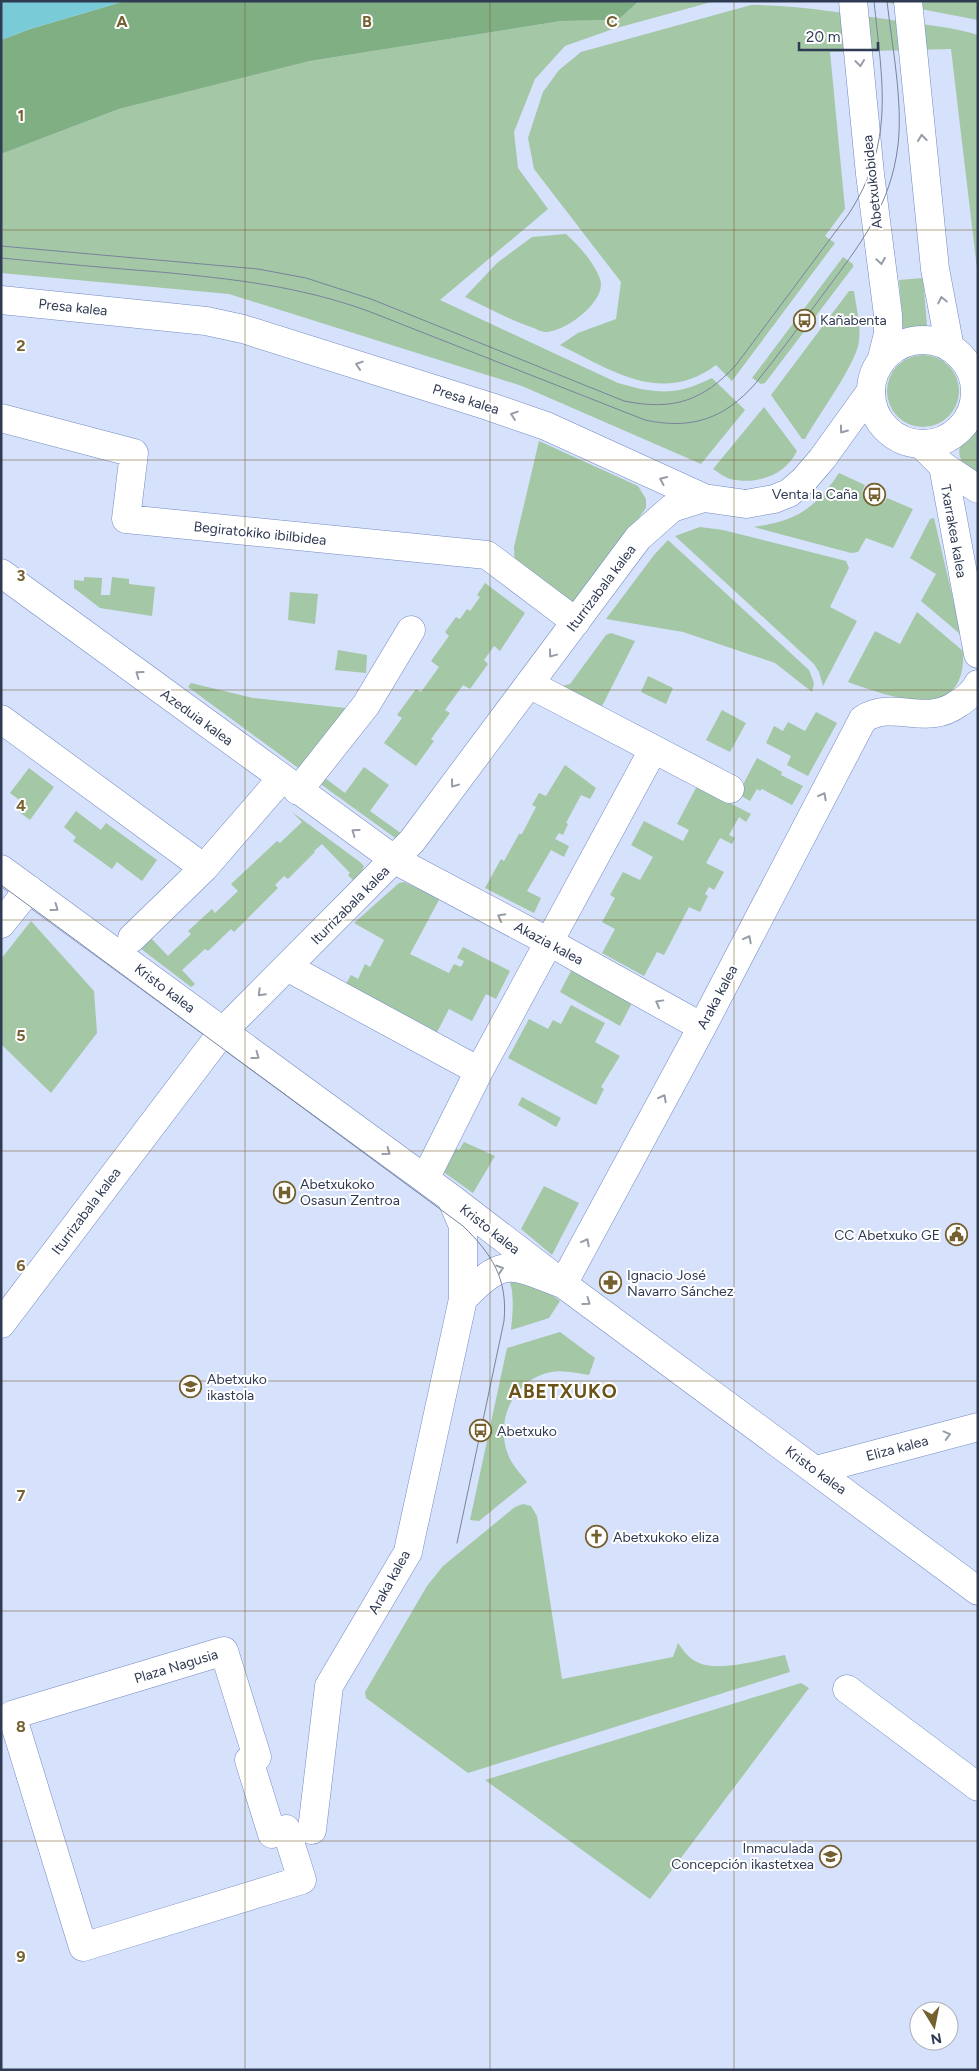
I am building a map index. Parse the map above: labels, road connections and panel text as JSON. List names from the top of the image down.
{
  "streets": {
    "street": [
      "Abetxukobidea",
      "Presa kalea",
      "Txarrakea kalea",
      "Begiratokiko ibilbidea",
      "Iturrizabala kalea",
      "Azeduia kalea",
      "Akazia kalea",
      "Kristo kalea",
      "Araka kalea",
      "Eliza kalea",
      "Plaza Nagusia"
    ]
  },
  "crossings": [
    ["Abetxukobidea", "Presa kalea"],
    ["Presa kalea", "Iturrizabala kalea"],
    ["Begiratokiko ibilbidea", "Iturrizabala kalea"],
    ["Iturrizabala kalea", "Azeduia kalea"],
    ["Iturrizabala kalea", "Akazia kalea"],
    ["Iturrizabala kalea", "Kristo kalea"],
    ["Azeduia kalea", "Akazia kalea"],
    ["Akazia kalea", "Araka kalea"],
    ["Kristo kalea", "Araka kalea"],
    ["Kristo kalea", "Eliza kalea"]
  ],
  "one_way": ["Presa kalea", "Eliza kalea"],
  "districts": ["ABETXUKO"],
  "places": {
    "bus stop": ["Kañabenta", "Venta la Caña", "Abetxuko"],
    "hospital": ["Abetxukoko Osasun Zentroa"],
    "public building": ["CC Abetxuko GE"],
    "pharmacy": ["Ignacio José Navarro Sánchez"],
    "school or university": ["Abetxuko ikastola", "Inmaculada Concepción ikastetxea"],
    "church": ["Abetxukoko eliza"]
  },
  "scale_bar": "20 m",
  "north": "bottom",
  "grid": {
    "columns": ["A", "B", "C"],
    "rows": [
      "1",
      "2",
      "3",
      "4",
      "5",
      "6",
      "7",
      "8",
      "9"
    ]
  }
}
